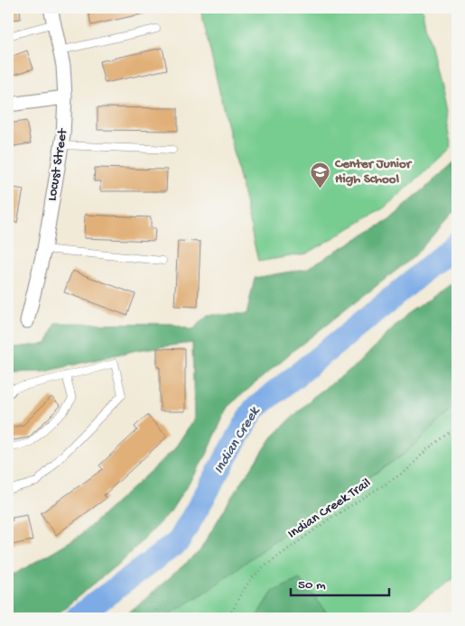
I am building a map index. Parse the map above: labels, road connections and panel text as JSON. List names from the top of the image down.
{
  "streets": {
    "street": ["Locust Street"],
    "path": ["Indian Creek Trail"]
  },
  "water": ["Indian Creek"],
  "places": {
    "school or university": ["Center Junior High School"]
  },
  "scale_bar": "50 m"
}
